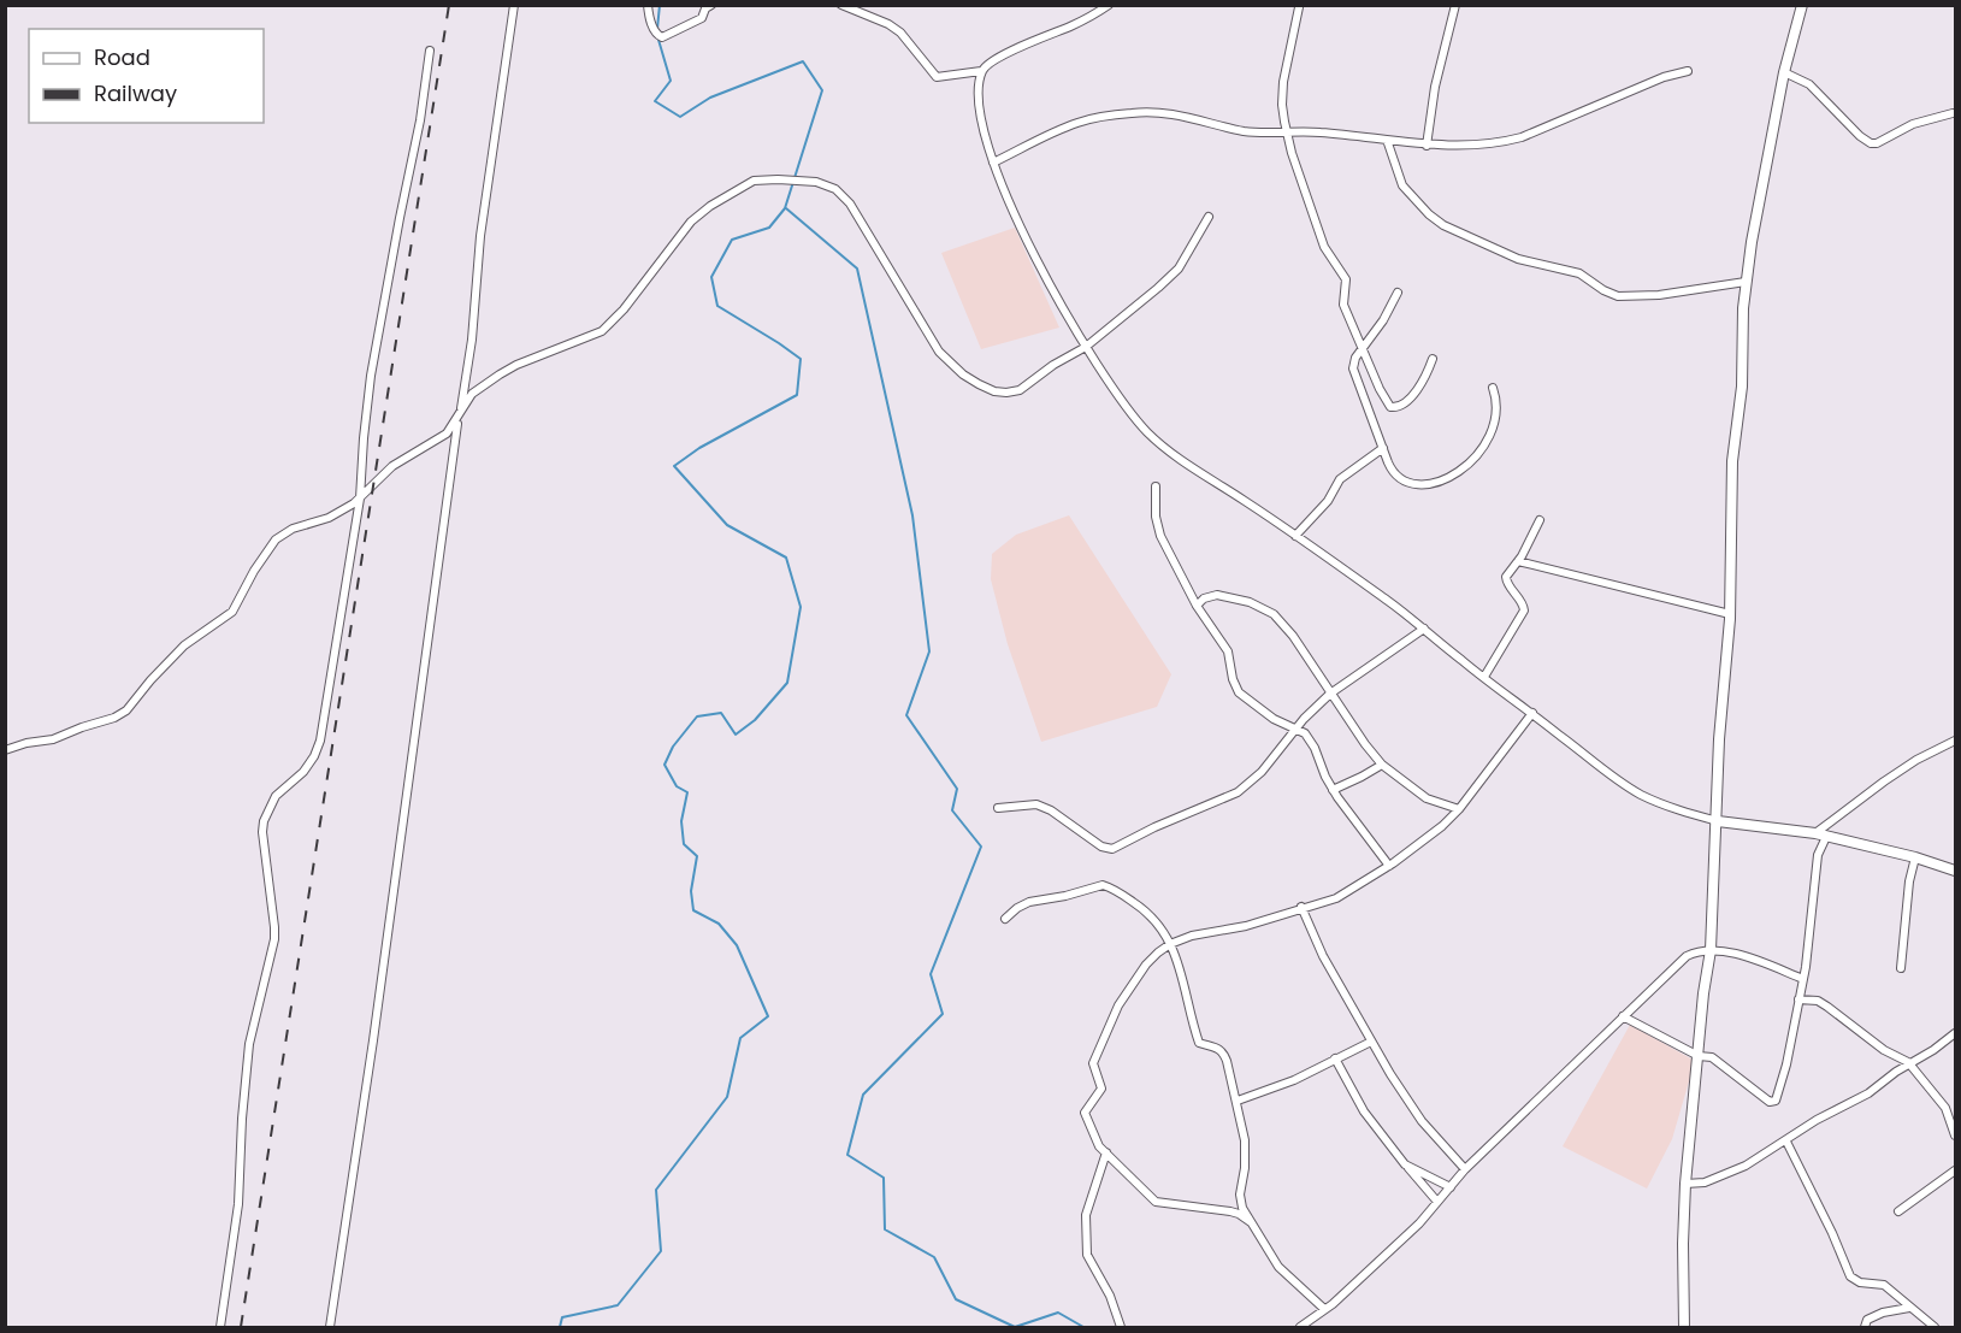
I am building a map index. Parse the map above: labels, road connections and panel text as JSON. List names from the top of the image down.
{
  "legend": ["Road", "Railway"]
}
